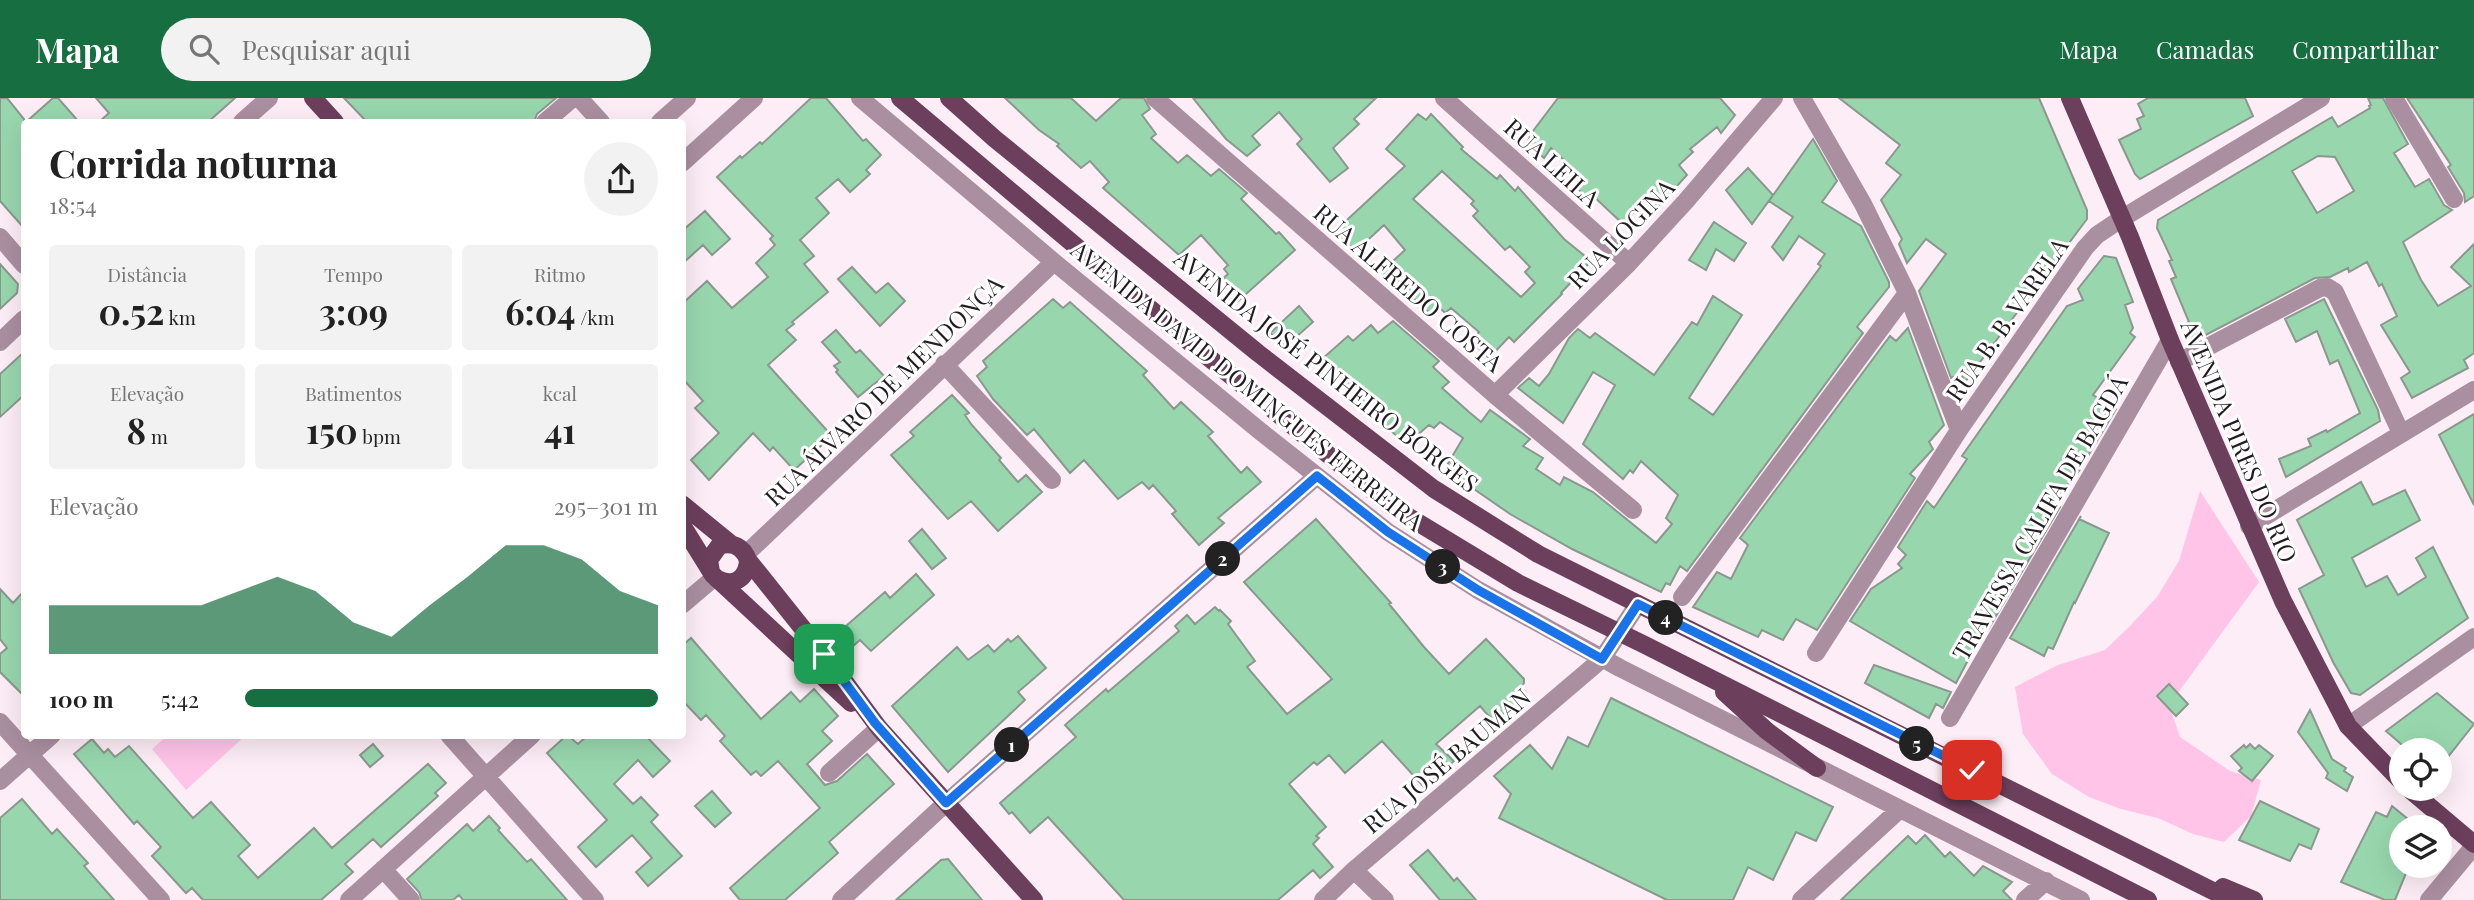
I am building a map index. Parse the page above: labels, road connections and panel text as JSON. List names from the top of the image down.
{
  "streets": {
    "main road": ["AVENIDA JOSÉ PINHEIRO BORGES", "AVENIDA PIRES DO RIO"],
    "street": [
      "RUA LEILA",
      "RUA LOGINA",
      "RUA ALFREDO COSTA",
      "RUA B. B. VARELA",
      "AVENIDA DAVID DOMINGUES FERREIRA",
      "RUA ÁLVARO DE MENDONÇA",
      "TRAVESSA CALIFA DE BAGDÁ",
      "RUA JOSÉ BAUMAN"
    ]
  },
  "crossings": [
    ["RUA LEILA", "RUA LOGINA"],
    ["RUA LOGINA", "RUA ALFREDO COSTA"],
    ["RUA B. B. VARELA", "AVENIDA PIRES DO RIO"],
    ["AVENIDA JOSÉ PINHEIRO BORGES", "RUA JOSÉ BAUMAN"],
    ["AVENIDA DAVID DOMINGUES FERREIRA", "RUA ÁLVARO DE MENDONÇA"],
    ["AVENIDA DAVID DOMINGUES FERREIRA", "RUA JOSÉ BAUMAN"],
    ["AVENIDA PIRES DO RIO", "TRAVESSA CALIFA DE BAGDÁ"]
  ],
  "page": {
    "header": "Mapa",
    "search": "Pesquisar aqui",
    "nav": ["Mapa", "Camadas", "Compartilhar"],
    "heading": ["Corrida noturna", "18:54"],
    "stats": [
      ["Distância", "0.52 km"],
      ["Tempo", "3:09"],
      ["Ritmo", "6:04 /km"],
      ["Elevação", "8 m"],
      ["Batimentos", "150 bpm"],
      ["kcal", "41"]
    ],
    "chart": ["Elevação", "295–301 m"],
    "pins": [
      "2",
      "3",
      "4",
      "5",
      "1"
    ],
    "list": [
      {
        "name": "100 m",
        "note": "5:42"
      }
    ]
  }
}
